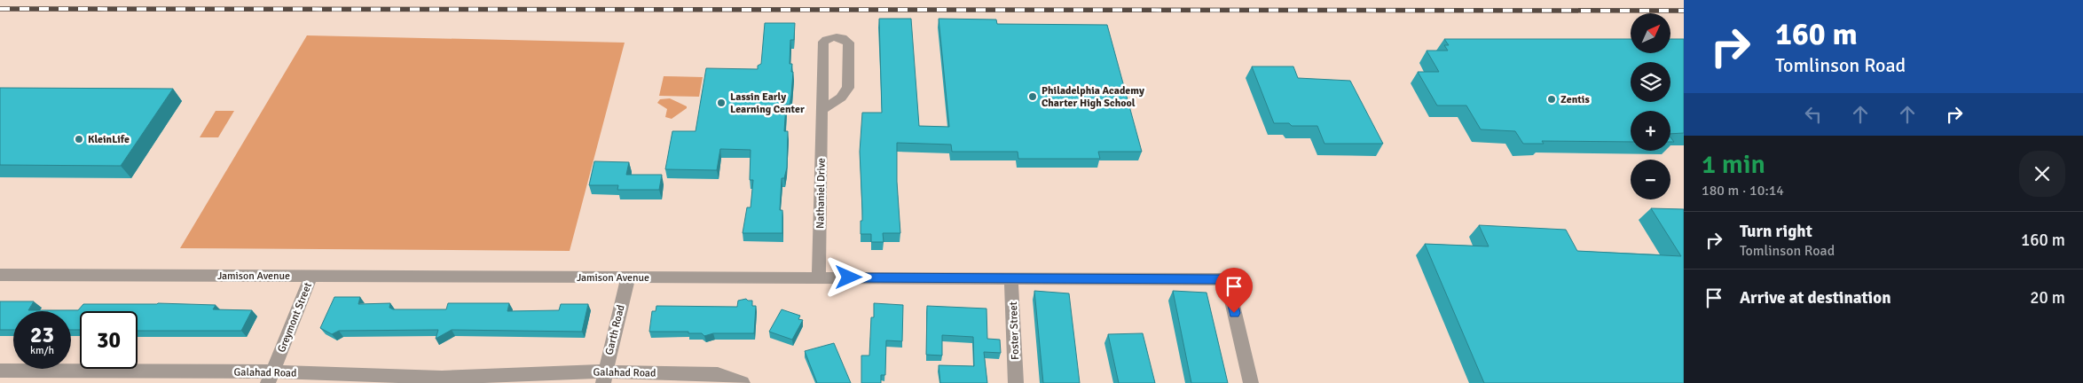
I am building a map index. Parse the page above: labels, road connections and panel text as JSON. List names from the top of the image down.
{
  "streets": {
    "street": [
      "Nathaniel Drive",
      "Jamison Avenue",
      "Greymont Street",
      "Garth Road",
      "Foster Street",
      "Galahad Road"
    ]
  },
  "crossings": [
    ["Nathaniel Drive", "Jamison Avenue"],
    ["Jamison Avenue", "Greymont Street"],
    ["Jamison Avenue", "Garth Road"],
    ["Jamison Avenue", "Foster Street"],
    ["Greymont Street", "Galahad Road"],
    ["Garth Road", "Galahad Road"]
  ],
  "places": [
    "Philadelphia Academy Charter High School",
    "Zentis",
    "Lassin Early Learning Center",
    "KleinLife"
  ],
  "north": "top right",
  "page": {
    "turn": ["160 m", "Tomlinson Road"],
    "map_buttons": ["+", "−"],
    "heading": ["1 min", "180 m · 10:14"],
    "list": [
      {
        "name": "Turn right",
        "note": "Tomlinson Road",
        "value": "160 m"
      },
      {
        "name": "Arrive at destination",
        "value": "20 m"
      }
    ],
    "speed": "23 km/h",
    "limit": "30"
  }
}
